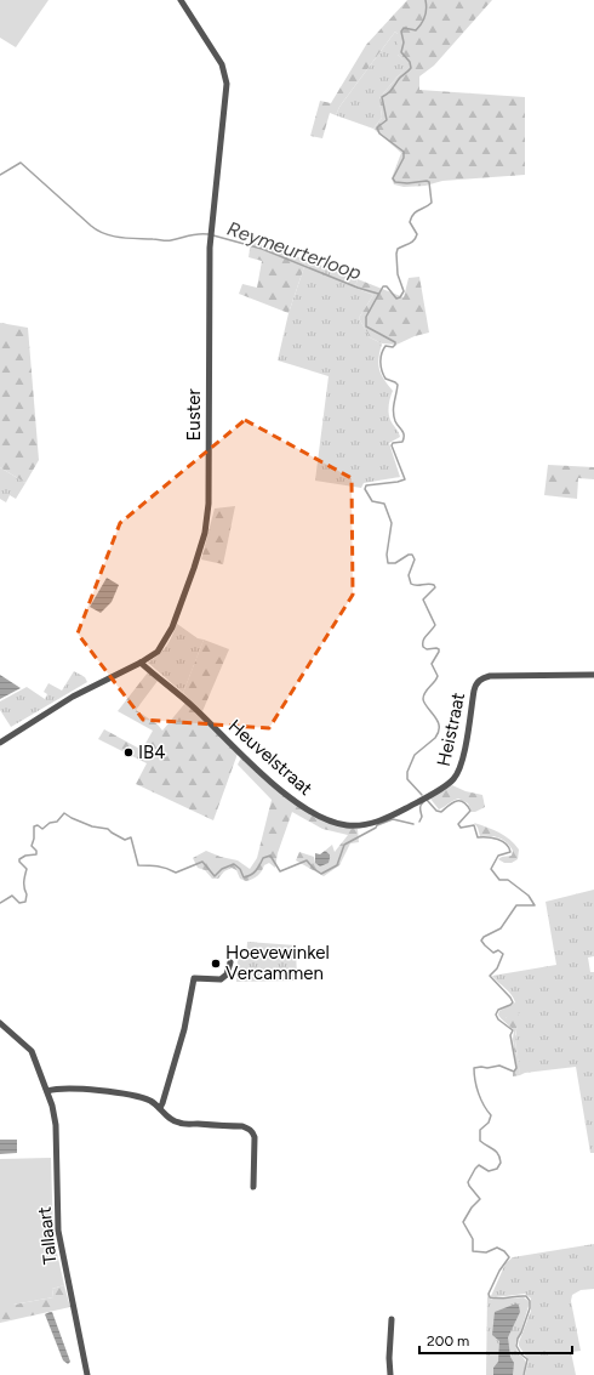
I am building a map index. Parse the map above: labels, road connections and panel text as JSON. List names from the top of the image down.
{
  "streets": {
    "street": [
      "Euster",
      "Heistraat",
      "Heuvelstraat",
      "Tallaart"
    ]
  },
  "crossings": [
    ["Euster", "Heuvelstraat"],
    ["Heistraat", "Heuvelstraat"]
  ],
  "water": ["Reymeurterloop"],
  "places": ["IB4", "Hoevewinkel Vercammen"],
  "scale_bar": "200 m"
}
